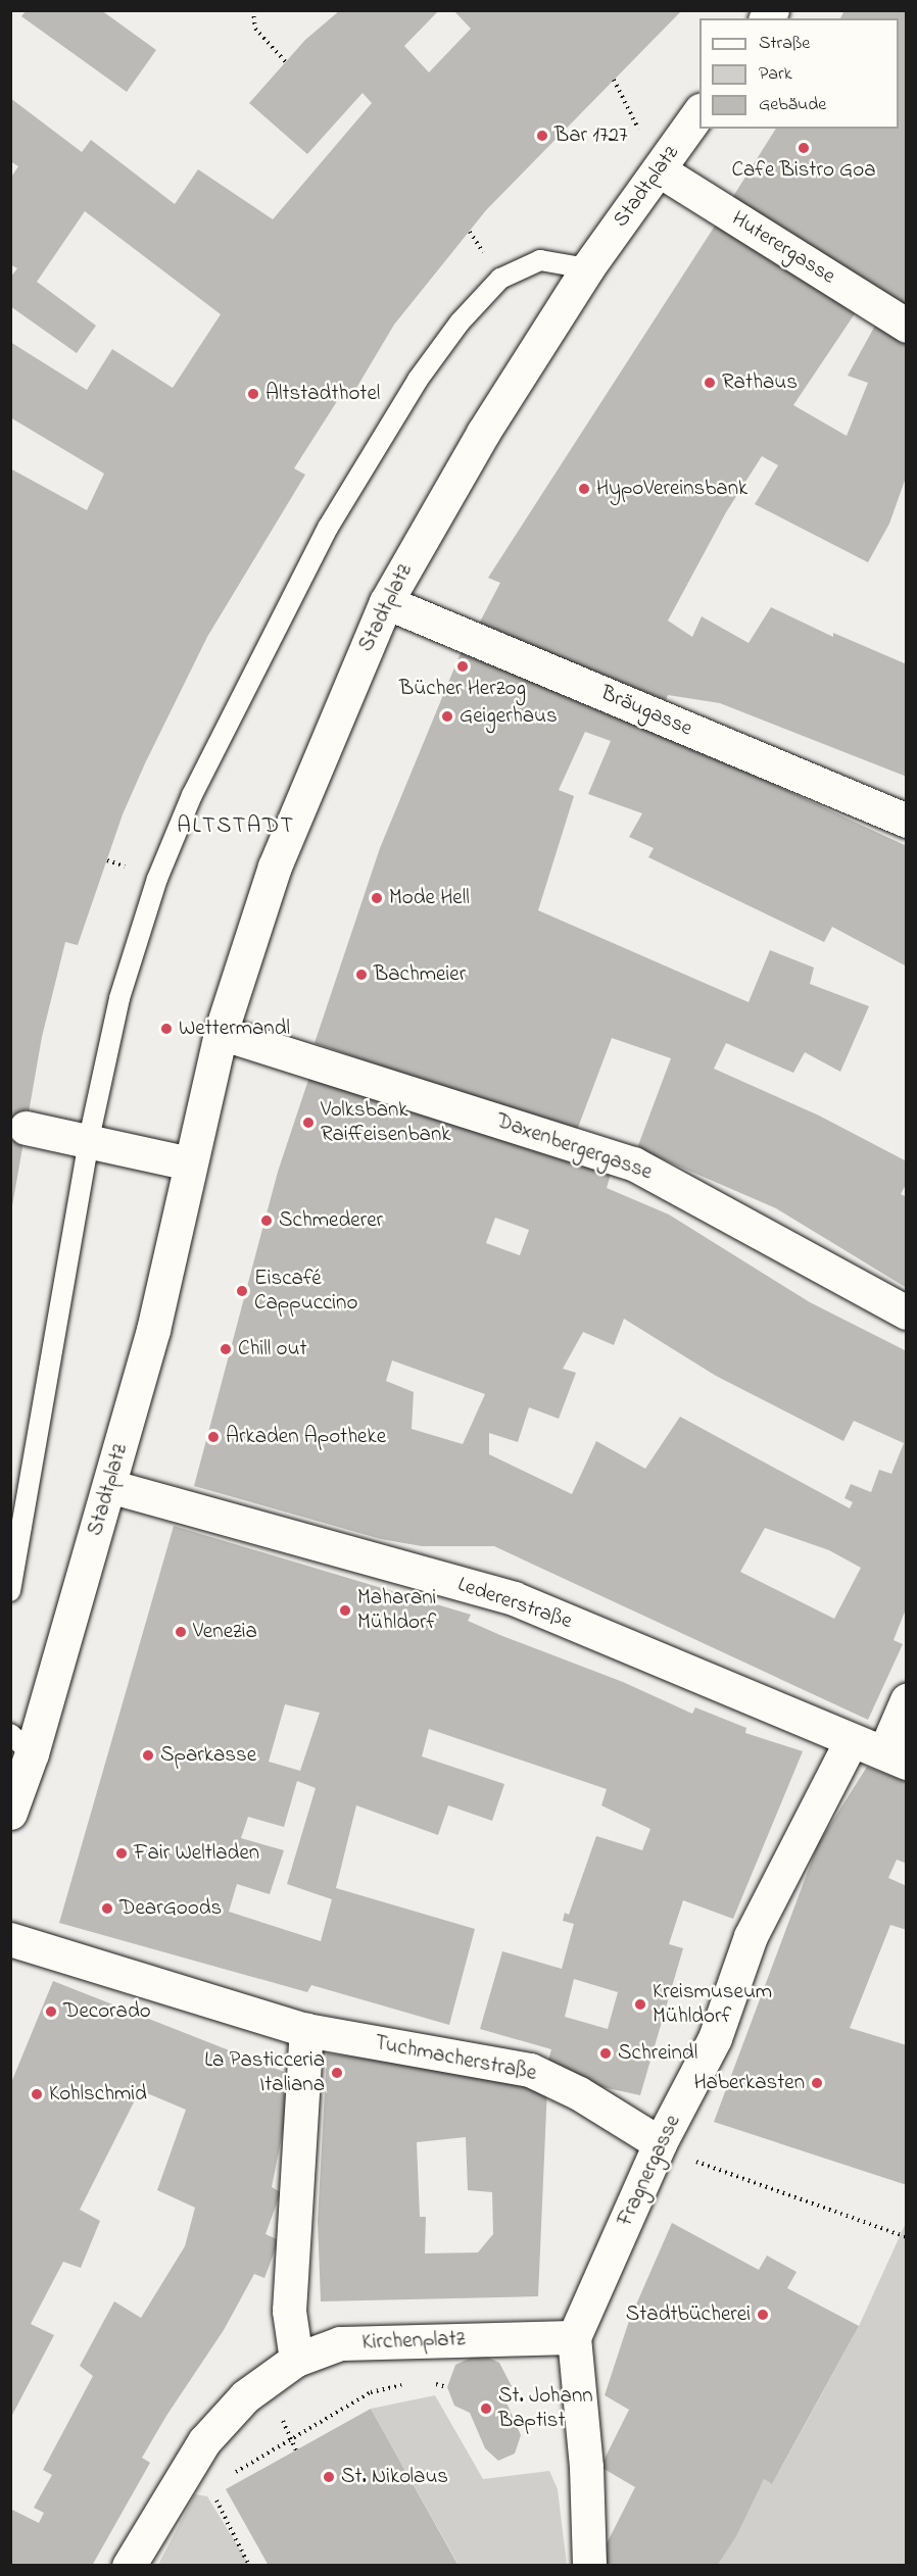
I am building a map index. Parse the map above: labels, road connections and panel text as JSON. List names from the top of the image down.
{
  "streets": {
    "street": [
      "Stadtplatz",
      "Huterergasse",
      "Bräugasse",
      "Daxenbergergasse",
      "Ledererstraße",
      "Tuchmacherstraße",
      "Fragnergasse",
      "Kirchenplatz"
    ]
  },
  "crossings": [
    ["Stadtplatz", "Huterergasse"],
    ["Stadtplatz", "Bräugasse"],
    ["Stadtplatz", "Daxenbergergasse"],
    ["Stadtplatz", "Ledererstraße"],
    ["Ledererstraße", "Fragnergasse"],
    ["Tuchmacherstraße", "Fragnergasse"],
    ["Fragnergasse", "Kirchenplatz"]
  ],
  "districts": ["ALTSTADT"],
  "places": [
    "Bar 1727",
    "Cafe Bistro Goa",
    "Rathaus",
    "Altstadthotel",
    "HypoVereinsbank",
    "Bücher Herzog",
    "Geigerhaus",
    "Mode Hell",
    "Bachmeier",
    "Wettermandl",
    "Volksbank Raiffeisenbank",
    "Schmederer",
    "Eiscafé Cappuccino",
    "Chill out",
    "Arkaden Apotheke",
    "Maharani Mühldorf",
    "Venezia",
    "Sparkasse",
    "Fair Weltladen",
    "DearGoods",
    "Kreismuseum Mühldorf",
    "Decorado",
    "Schreindl",
    "La Pasticceria Italiana",
    "Haberkasten",
    "Kohlschmid",
    "Stadtbücherei",
    "St. Johann Baptist",
    "St. Nikolaus"
  ],
  "legend": ["Straße", "Park", "Gebäude"]
}
